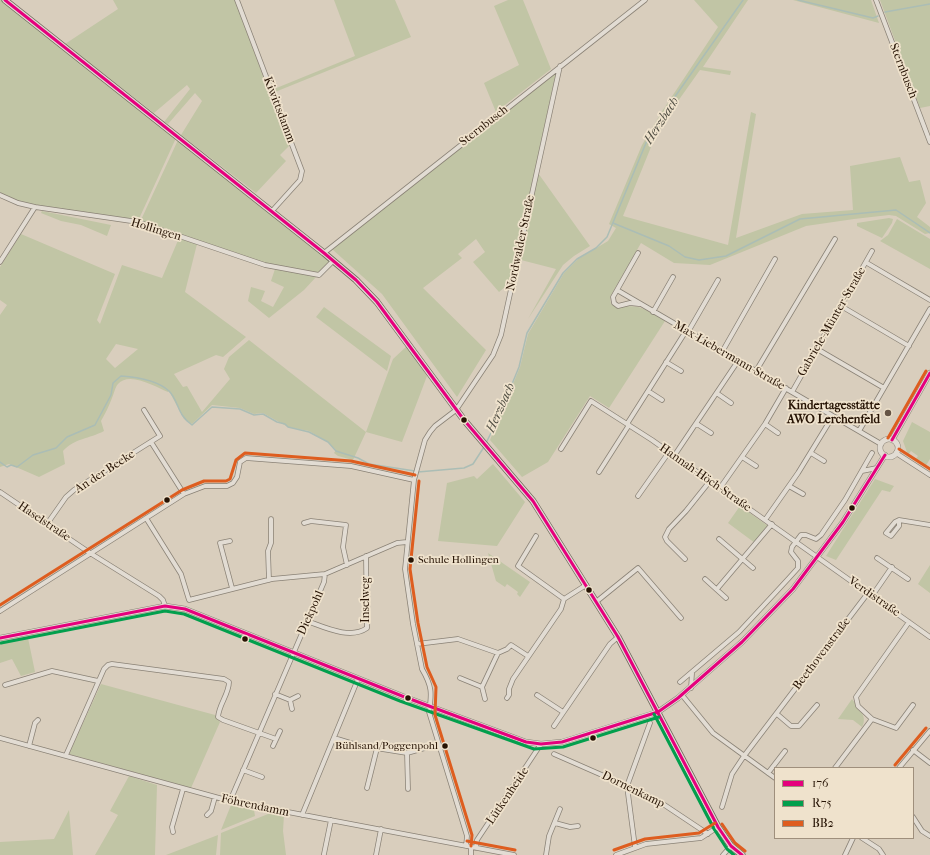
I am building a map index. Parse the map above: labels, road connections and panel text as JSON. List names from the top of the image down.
{
  "streets": {
    "street": [
      "Sternbusch",
      "Kiwittsdamm",
      "Hollingen",
      "Nordwalder Straße",
      "Gabriele-Münter-Straße",
      "Max-Liebermann-Straße",
      "An der Beeke",
      "Hannah-Höch-Straße",
      "Haselstraße",
      "Verdistraße",
      "Inselweg",
      "Diekpohl",
      "Beethovenstraße",
      "Dornenkamp",
      "Lütkenheide",
      "Föhrendamm"
    ]
  },
  "crossings": [
    ["Sternbusch", "Nordwalder Straße"],
    ["Nordwalder Straße", "Lütkenheide"],
    ["Nordwalder Straße", "Föhrendamm"],
    ["Gabriele-Münter-Straße", "Max-Liebermann-Straße"],
    ["An der Beeke", "Haselstraße"],
    ["Hannah-Höch-Straße", "Verdistraße"],
    ["Verdistraße", "Beethovenstraße"],
    ["Inselweg", "Diekpohl"],
    ["Diekpohl", "Föhrendamm"],
    ["Lütkenheide", "Föhrendamm"]
  ],
  "water": ["Herzbach"],
  "places": ["Kindertagesstätte AWO Lerchenfeld", "Schule Hollingen", "Bühlsand/Poggenpohl"],
  "lines": ["transit line 176", "transit line BB2", "transit line R75"],
  "legend": ["176", "R75", "BB2"]
}
